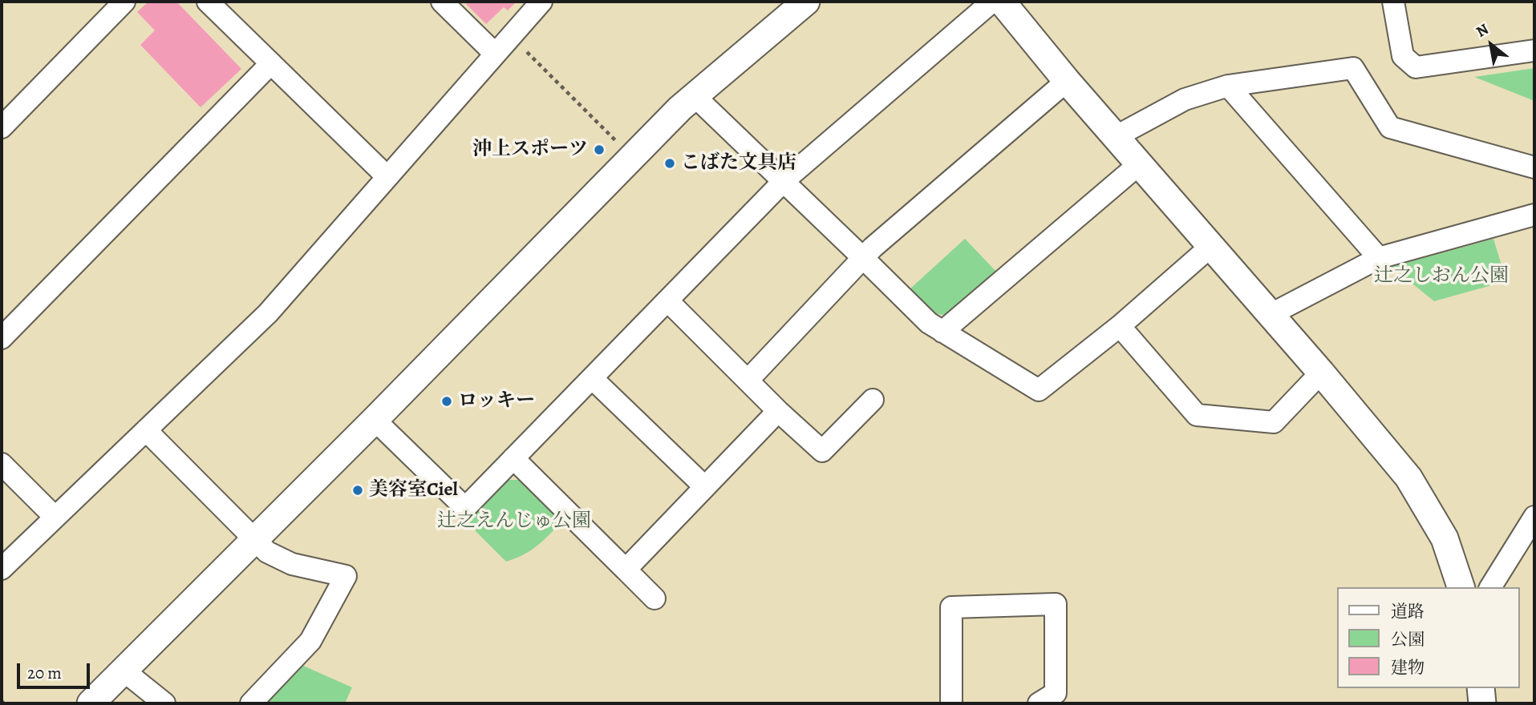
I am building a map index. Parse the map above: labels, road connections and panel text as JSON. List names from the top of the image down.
{
  "parks": ["辻之しおん公園", "辻之えんじゅ公園"],
  "places": [
    "沖上スポーツ",
    "こばた文具店",
    "ロッキー",
    "美容室Ciel"
  ],
  "legend": ["道路", "公園", "建物"],
  "scale_bar": "20 m",
  "north": "top left"
}
